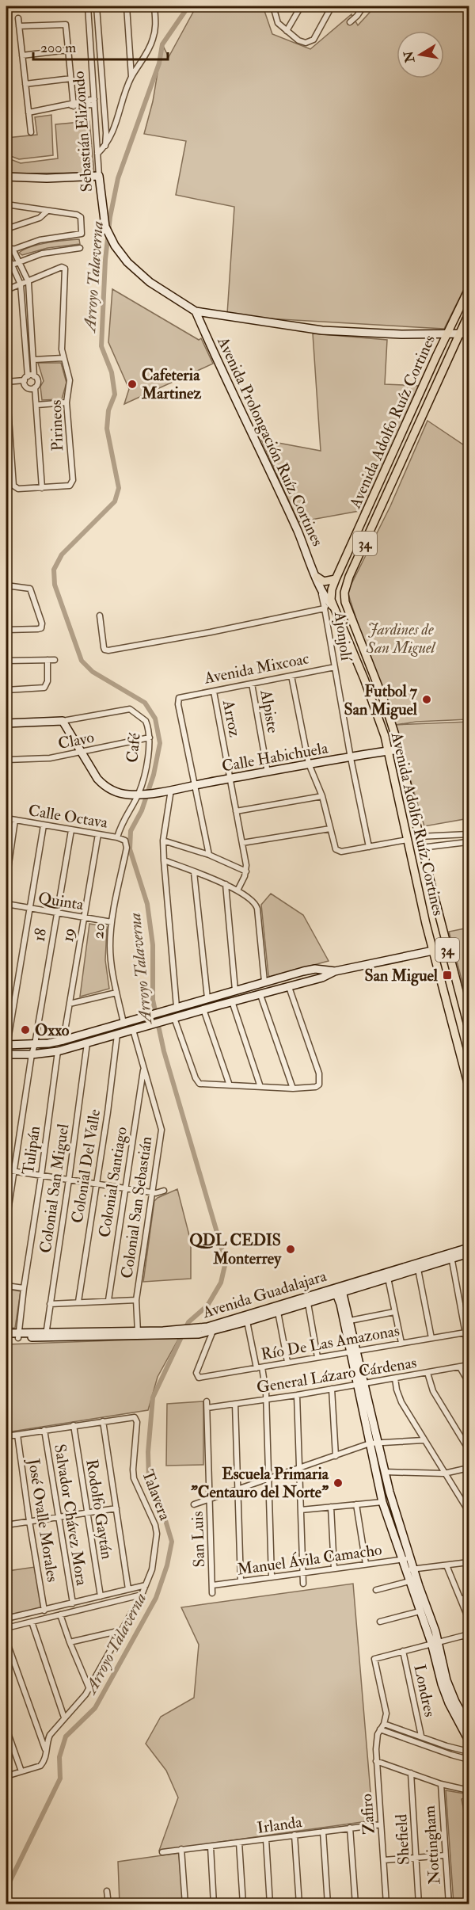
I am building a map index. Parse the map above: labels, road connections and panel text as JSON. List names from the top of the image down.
{
  "streets": {
    "main road": ["Avenida Adolfo Ruíz Cortines", "34"],
    "street": [
      "Sebastián Elizondo",
      "Pirineos",
      "Avenida Prolongación Ruíz Cortines",
      "Ajonjolí",
      "Avenida Mixcoac",
      "Alpiste",
      "Arroz",
      "Clavo",
      "Café",
      "Calle Habichuela",
      "Calle Octava",
      "Quinta",
      "20",
      "18",
      "19",
      "Tulipán",
      "Colonial Del Valle",
      "Colonial Santiago",
      "Colonial San Miguel",
      "Colonial San Sebastián",
      "Avenida Guadalajara",
      "Río De Las Amazonas",
      "General Lázaro Cárdenas",
      "Talavera",
      "Rodolfo Gaytán",
      "Salvador Chávez Mora",
      "José Ovalle Morales",
      "San Luis",
      "Manuel Ávila Camacho",
      "Londres",
      "Zafiro",
      "Irlanda",
      "Shefield",
      "Nottingham"
    ]
  },
  "crossings": [
    ["Sebastián Elizondo", "Avenida Prolongación Ruíz Cortines"],
    ["Avenida Adolfo Ruíz Cortines", "Avenida Prolongación Ruíz Cortines"],
    ["Avenida Adolfo Ruíz Cortines", "Ajonjolí"],
    ["Avenida Adolfo Ruíz Cortines", "Calle Habichuela"],
    ["Avenida Prolongación Ruíz Cortines", "Ajonjolí"],
    ["Ajonjolí", "Avenida Mixcoac"],
    ["Ajonjolí", "Calle Habichuela"],
    ["Avenida Mixcoac", "Alpiste"],
    ["Avenida Mixcoac", "Arroz"],
    ["Avenida Mixcoac", "Calle Habichuela"],
    ["Alpiste", "Calle Habichuela"],
    ["Arroz", "Calle Habichuela"],
    ["Clavo", "Café"],
    ["Clavo", "Calle Habichuela"],
    ["Café", "Calle Habichuela"],
    ["Calle Octava", "20"],
    ["Calle Octava", "18"],
    ["Calle Octava", "19"],
    ["Quinta", "20"],
    ["Quinta", "18"],
    ["Quinta", "19"],
    ["Tulipán", "Avenida Guadalajara"],
    ["Colonial Santiago", "Colonial San Sebastián"],
    ["Colonial San Miguel", "Avenida Guadalajara"],
    ["Colonial San Sebastián", "Avenida Guadalajara"],
    ["Avenida Guadalajara", "Río De Las Amazonas"],
    ["General Lázaro Cárdenas", "San Luis"],
    ["San Luis", "Manuel Ávila Camacho"],
    ["Zafiro", "Irlanda"]
  ],
  "water": ["Arroyo Talaverna"],
  "parks": ["Jardines de San Miguel"],
  "places": {
    "other": [
      "Cafeteria Martinez",
      "Futbol 7 San Miguel",
      "Oxxo",
      "QDL CEDIS Monterrey",
      "Escuela Primaria \"Centauro del Norte\""
    ],
    "transit": ["San Miguel"]
  },
  "scale_bar": "200 m",
  "north": "left"
}
